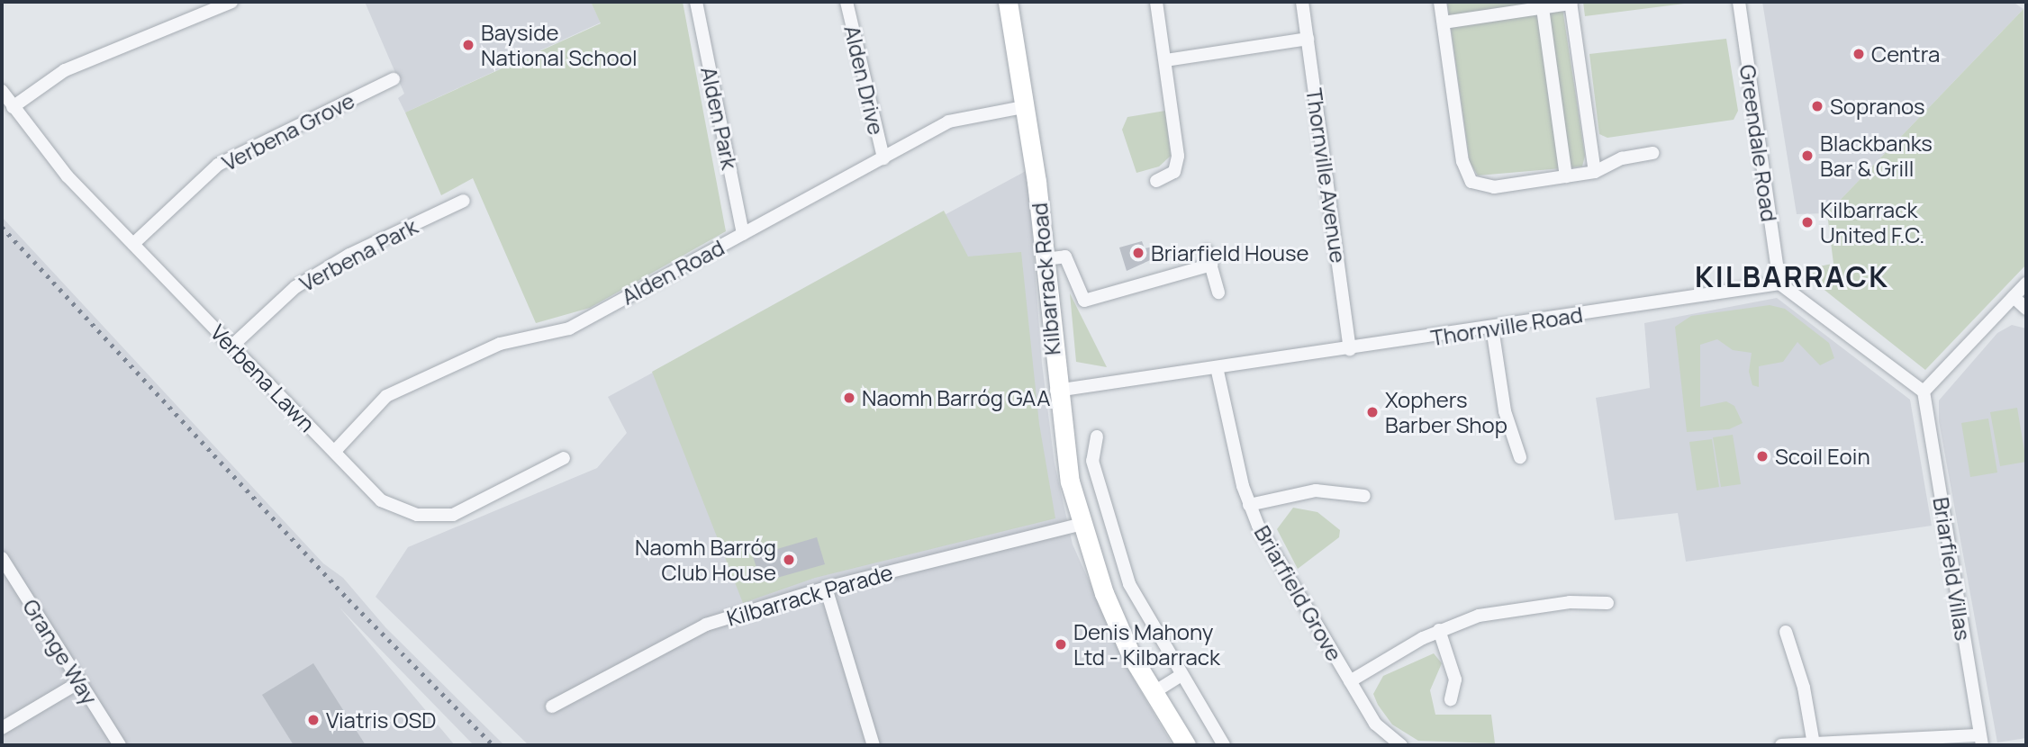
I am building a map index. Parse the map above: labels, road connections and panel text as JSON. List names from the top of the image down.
{
  "streets": {
    "main road": ["Kilbarrack Road"],
    "street": [
      "Alden Drive",
      "Alden Park",
      "Verbena Grove",
      "Greendale Road",
      "Thornville Avenue",
      "Verbena Park",
      "Alden Road",
      "Thornville Road",
      "Verbena Lawn",
      "Briarfield Villas",
      "Briarfield Grove",
      "Kilbarrack Parade",
      "Grange Way"
    ]
  },
  "crossings": [
    ["Alden Drive", "Alden Road"],
    ["Alden Park", "Alden Road"],
    ["Verbena Grove", "Verbena Lawn"],
    ["Greendale Road", "Thornville Road"],
    ["Thornville Avenue", "Thornville Road"],
    ["Verbena Park", "Verbena Lawn"],
    ["Alden Road", "Kilbarrack Road"],
    ["Alden Road", "Verbena Lawn"],
    ["Kilbarrack Road", "Thornville Road"],
    ["Kilbarrack Road", "Kilbarrack Parade"],
    ["Thornville Road", "Briarfield Grove"]
  ],
  "districts": ["KILBARRACK"],
  "places": [
    "Bayside National School",
    "Centra",
    "Sopranos",
    "Blackbanks Bar & Grill",
    "Kilbarrack United F.C.",
    "Briarfield House",
    "Naomh Barróg GAA",
    "Xophers Barber Shop",
    "Scoil Eoin",
    "Naomh Barróg Club House",
    "Denis Mahony Ltd - Kilbarrack",
    "Viatris OSD"
  ]
}
